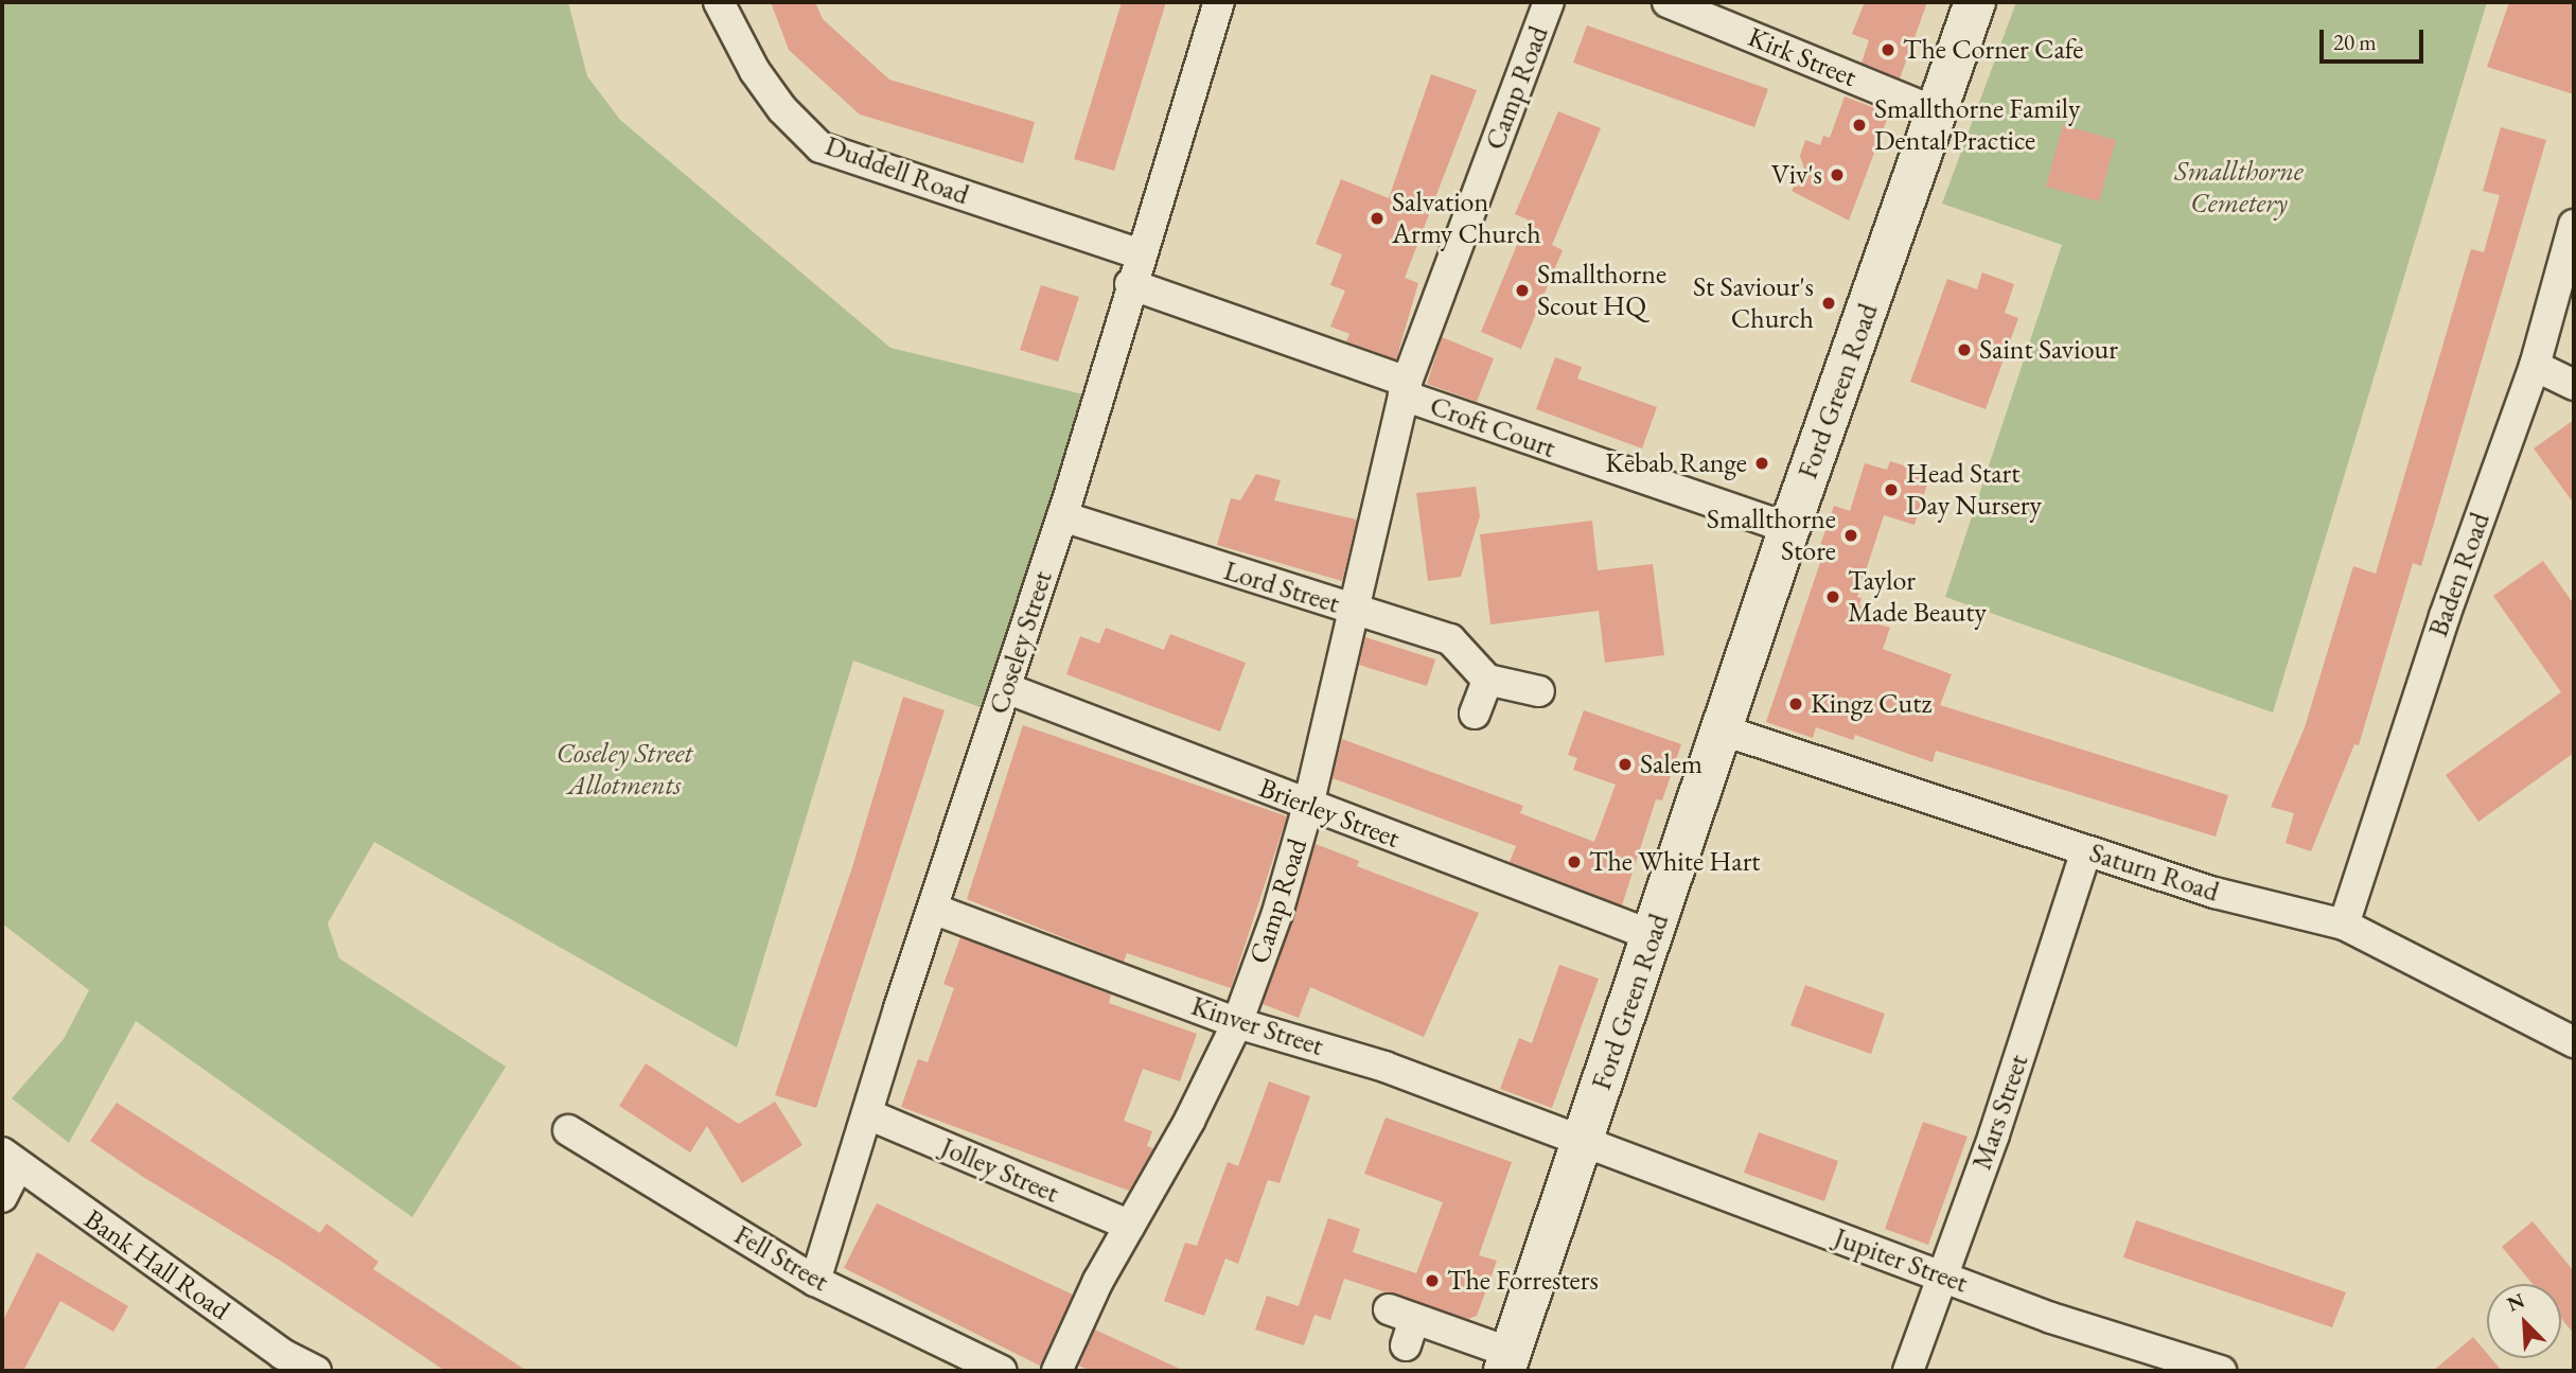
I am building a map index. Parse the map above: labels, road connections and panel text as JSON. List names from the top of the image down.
{
  "streets": {
    "main road": ["Ford Green Road"],
    "street": [
      "Kirk Street",
      "Camp Road",
      "Duddell Road",
      "Croft Court",
      "Baden Road",
      "Lord Street",
      "Coseley Street",
      "Brierley Street",
      "Saturn Road",
      "Kinver Street",
      "Mars Street",
      "Jolley Street",
      "Fell Street",
      "Jupiter Street",
      "Bank Hall Road"
    ]
  },
  "crossings": [
    ["Kirk Street", "Ford Green Road"],
    ["Camp Road", "Croft Court"],
    ["Camp Road", "Lord Street"],
    ["Camp Road", "Brierley Street"],
    ["Camp Road", "Kinver Street"],
    ["Camp Road", "Jolley Street"],
    ["Duddell Road", "Coseley Street"],
    ["Ford Green Road", "Croft Court"],
    ["Ford Green Road", "Brierley Street"],
    ["Ford Green Road", "Saturn Road"],
    ["Ford Green Road", "Kinver Street"],
    ["Ford Green Road", "Jupiter Street"],
    ["Croft Court", "Coseley Street"],
    ["Baden Road", "Saturn Road"],
    ["Lord Street", "Coseley Street"],
    ["Coseley Street", "Brierley Street"],
    ["Coseley Street", "Kinver Street"],
    ["Coseley Street", "Jolley Street"],
    ["Coseley Street", "Fell Street"],
    ["Saturn Road", "Mars Street"],
    ["Kinver Street", "Jupiter Street"],
    ["Mars Street", "Jupiter Street"]
  ],
  "parks": ["Smallthorne Cemetery", "Coseley Street Allotments"],
  "places": [
    "The Corner Cafe",
    "Smallthorne Family Dental Practice",
    "Viv's",
    "Salvation Army Church",
    "Smallthorne Scout HQ",
    "St Saviour's Church",
    "Saint Saviour",
    "Kebab Range",
    "Head Start Day Nursery",
    "Smallthorne Store",
    "Taylor Made Beauty",
    "Kingz Cutz",
    "Salem",
    "The White Hart",
    "The Forresters"
  ],
  "scale_bar": "20 m",
  "north": "top left"
}
